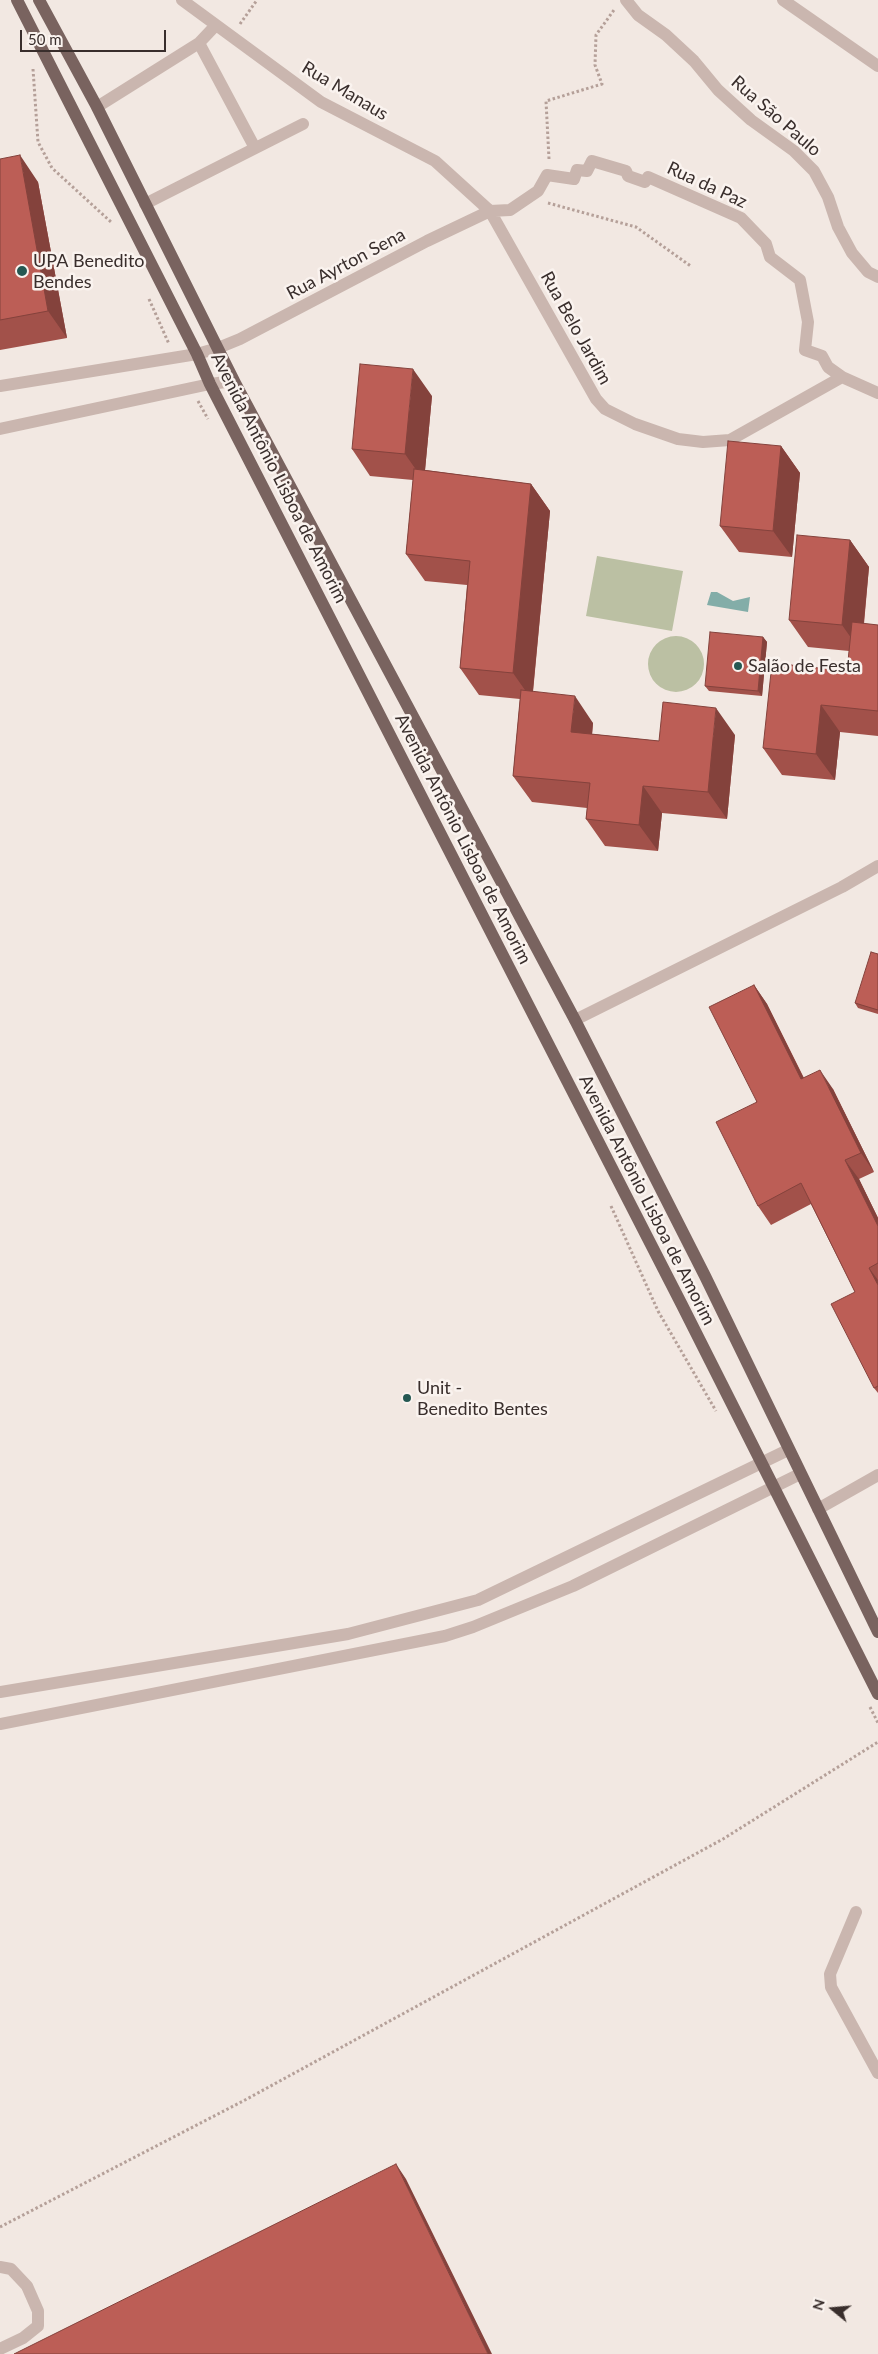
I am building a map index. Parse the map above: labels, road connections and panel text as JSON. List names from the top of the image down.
{
  "streets": {
    "main road": ["Avenida Antônio Lisboa de Amorim"],
    "street": [
      "Rua Manaus",
      "Rua São Paulo",
      "Rua da Paz",
      "Rua Ayrton Sena",
      "Rua Belo Jardim"
    ]
  },
  "crossings": [
    ["Rua Manaus", "Rua Ayrton Sena"],
    ["Rua Manaus", "Rua Belo Jardim"],
    ["Rua da Paz", "Rua Belo Jardim"],
    ["Rua Ayrton Sena", "Rua Belo Jardim"],
    ["Rua Ayrton Sena", "Avenida Antônio Lisboa de Amorim"]
  ],
  "places": ["UPA Benedito Bendes", "Salão de Festa", "Unit - Benedito Bentes"],
  "scale_bar": "50 m",
  "north": "left"
}
